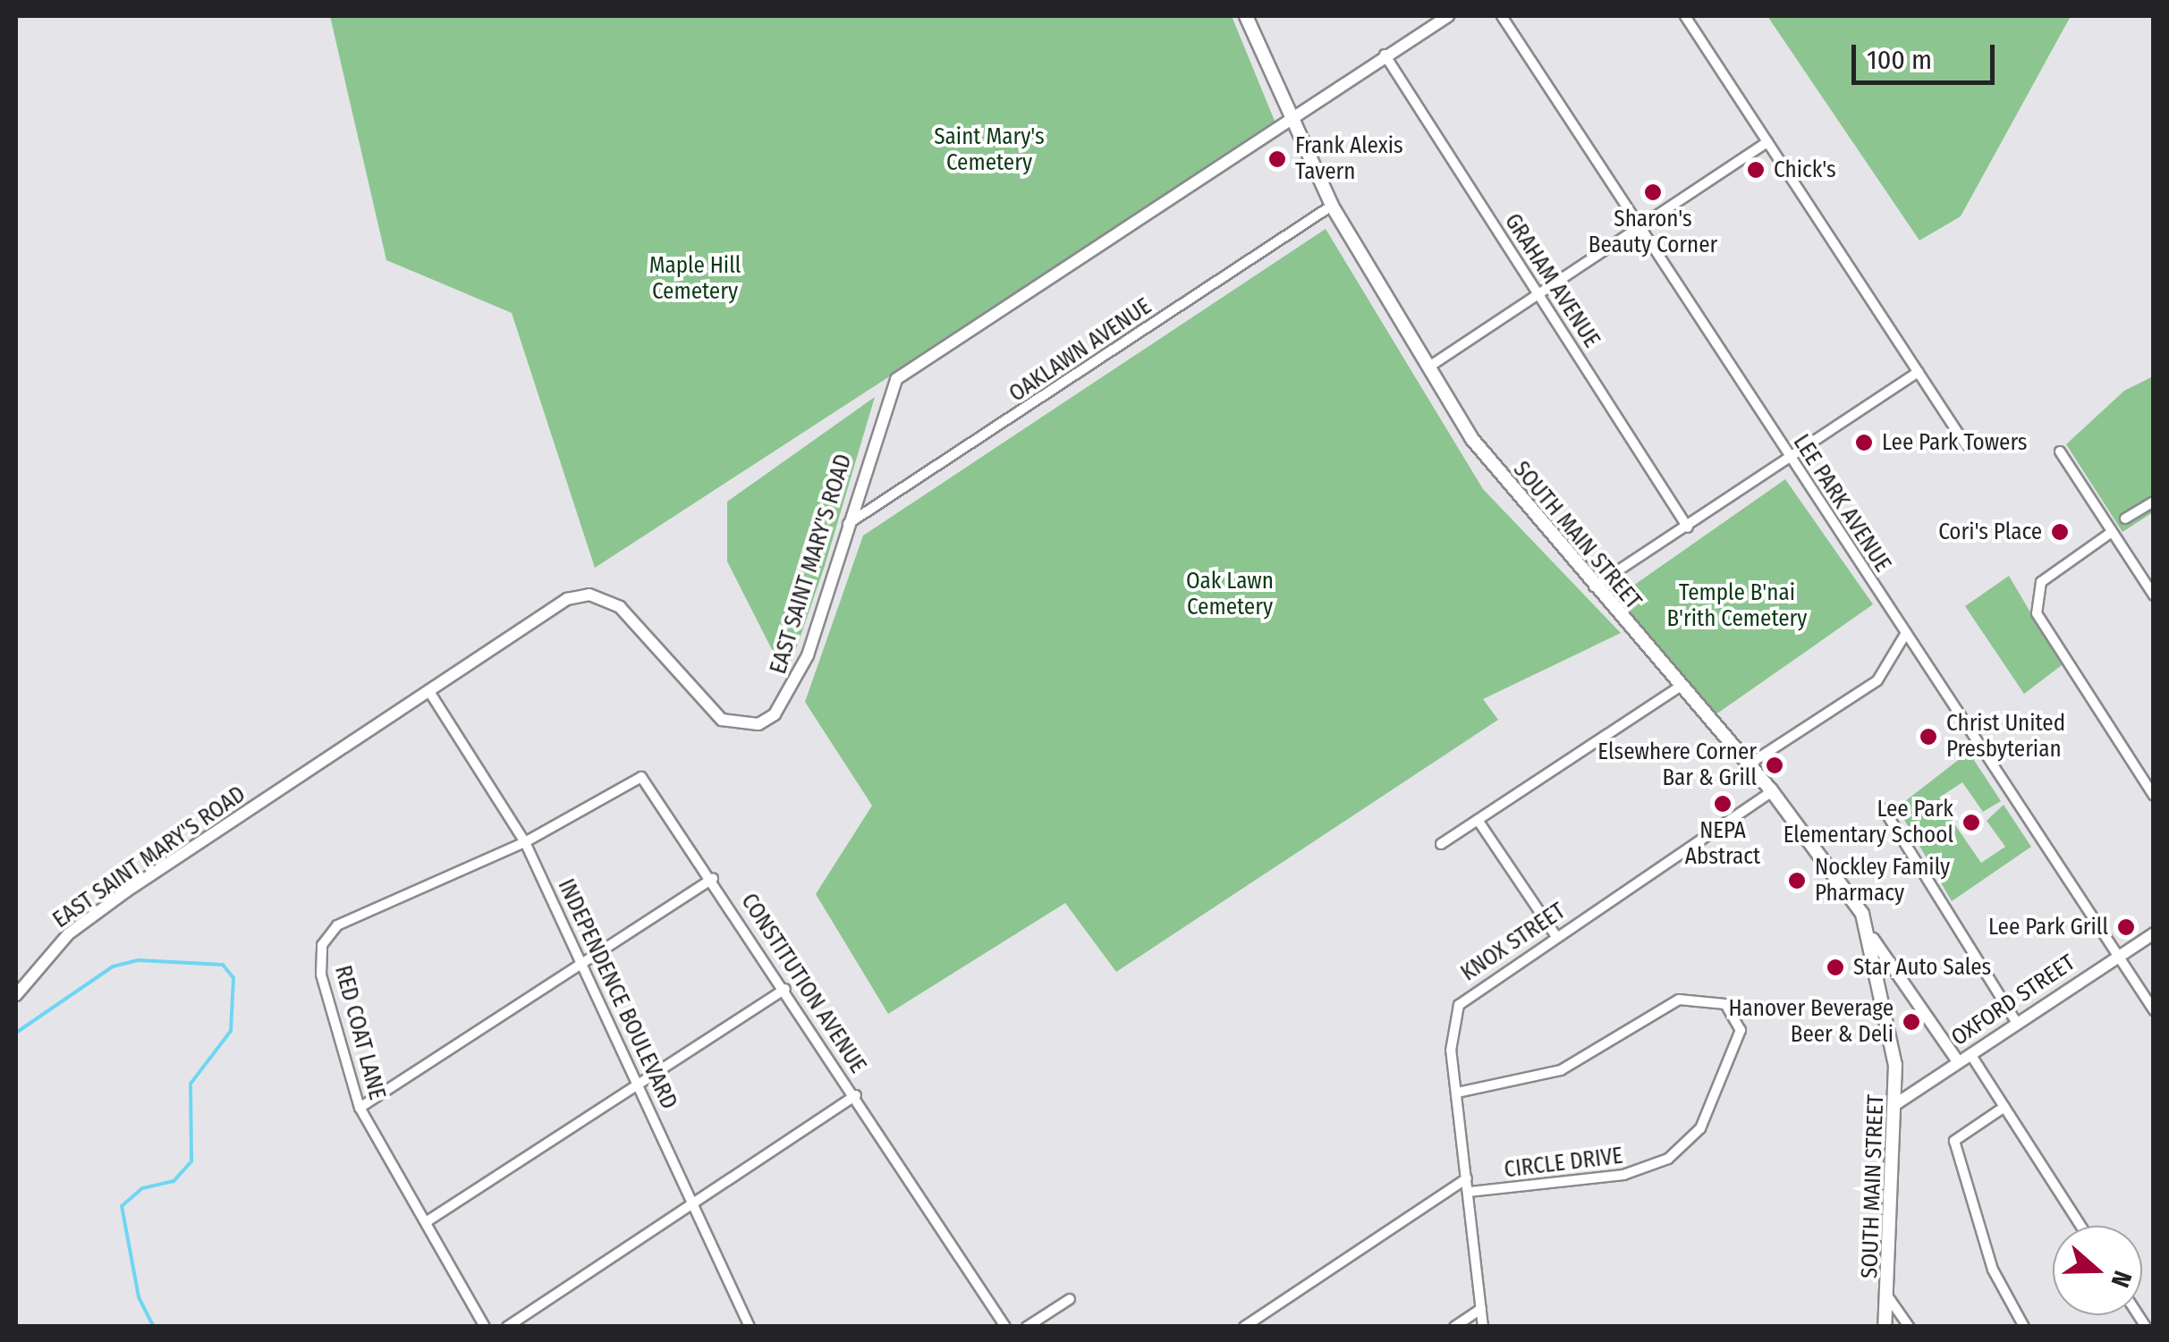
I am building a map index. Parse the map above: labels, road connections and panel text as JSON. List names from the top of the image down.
{
  "streets": {
    "main road": ["SOUTH MAIN STREET"],
    "street": [
      "GRAHAM AVENUE",
      "OAKLAWN AVENUE",
      "LEE PARK AVENUE",
      "EAST SAINT MARY'S ROAD",
      "KNOX STREET",
      "CONSTITUTION AVENUE",
      "INDEPENDENCE BOULEVARD",
      "OXFORD STREET",
      "RED COAT LANE",
      "CIRCLE DRIVE"
    ]
  },
  "crossings": [
    ["GRAHAM AVENUE", "EAST SAINT MARY'S ROAD"],
    ["OAKLAWN AVENUE", "SOUTH MAIN STREET"],
    ["OAKLAWN AVENUE", "EAST SAINT MARY'S ROAD"],
    ["LEE PARK AVENUE", "OXFORD STREET"],
    ["SOUTH MAIN STREET", "EAST SAINT MARY'S ROAD"],
    ["SOUTH MAIN STREET", "KNOX STREET"],
    ["SOUTH MAIN STREET", "OXFORD STREET"],
    ["EAST SAINT MARY'S ROAD", "INDEPENDENCE BOULEVARD"],
    ["KNOX STREET", "CIRCLE DRIVE"],
    ["CONSTITUTION AVENUE", "INDEPENDENCE BOULEVARD"],
    ["CONSTITUTION AVENUE", "RED COAT LANE"],
    ["INDEPENDENCE BOULEVARD", "RED COAT LANE"]
  ],
  "parks": [
    "Saint Mary's Cemetery",
    "Maple Hill Cemetery",
    "Oak Lawn Cemetery",
    "Temple B'nai B'rith Cemetery"
  ],
  "places": [
    "Frank Alexis Tavern",
    "Chick's",
    "Sharon's Beauty Corner",
    "Lee Park Towers",
    "Cori's Place",
    "Christ United Presbyterian",
    "Elsewhere Corner Bar & Grill",
    "NEPA Abstract",
    "Lee Park Elementary School",
    "Nockley Family Pharmacy",
    "Lee Park Grill",
    "Star Auto Sales",
    "Hanover Beverage Beer & Deli"
  ],
  "scale_bar": "100 m",
  "north": "right"
}
